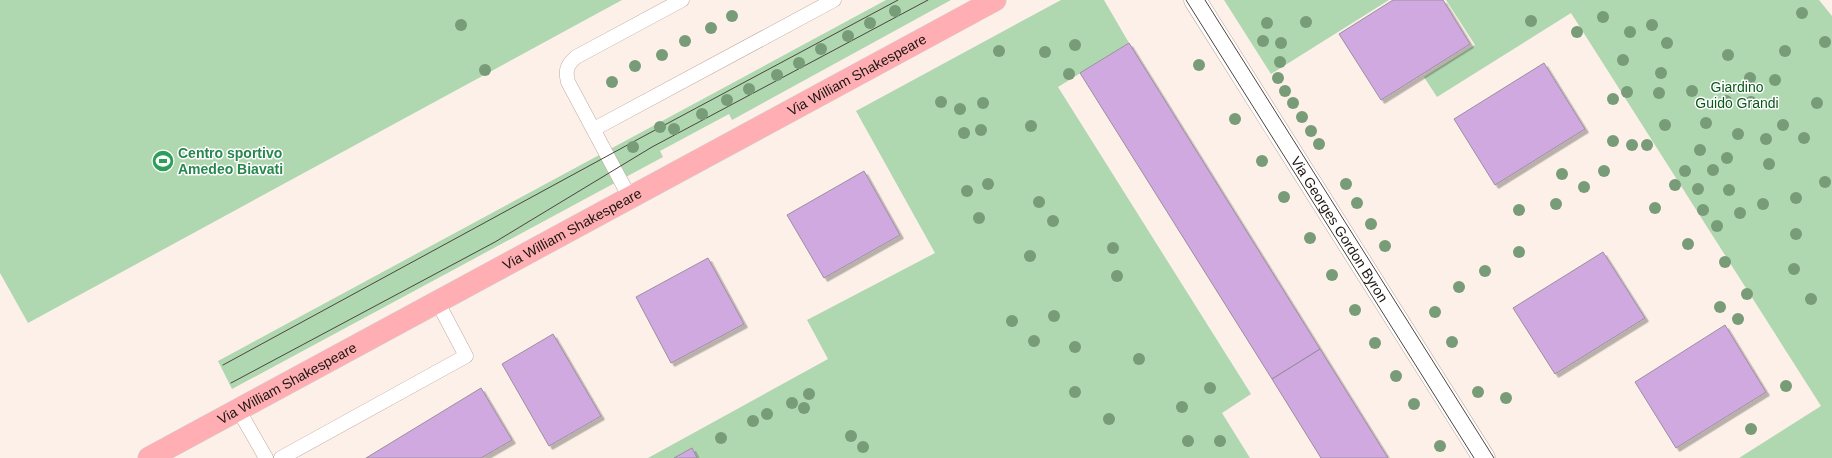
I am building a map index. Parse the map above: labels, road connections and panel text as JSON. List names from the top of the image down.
{
  "streets": {
    "main road": ["Via William Shakespeare"],
    "street": ["Via Georges Gordon Byron"]
  },
  "parks": ["Giardino Guido Grandi"],
  "places": {
    "sports": ["Centro sportivo Amedeo Biavati"]
  }
}
